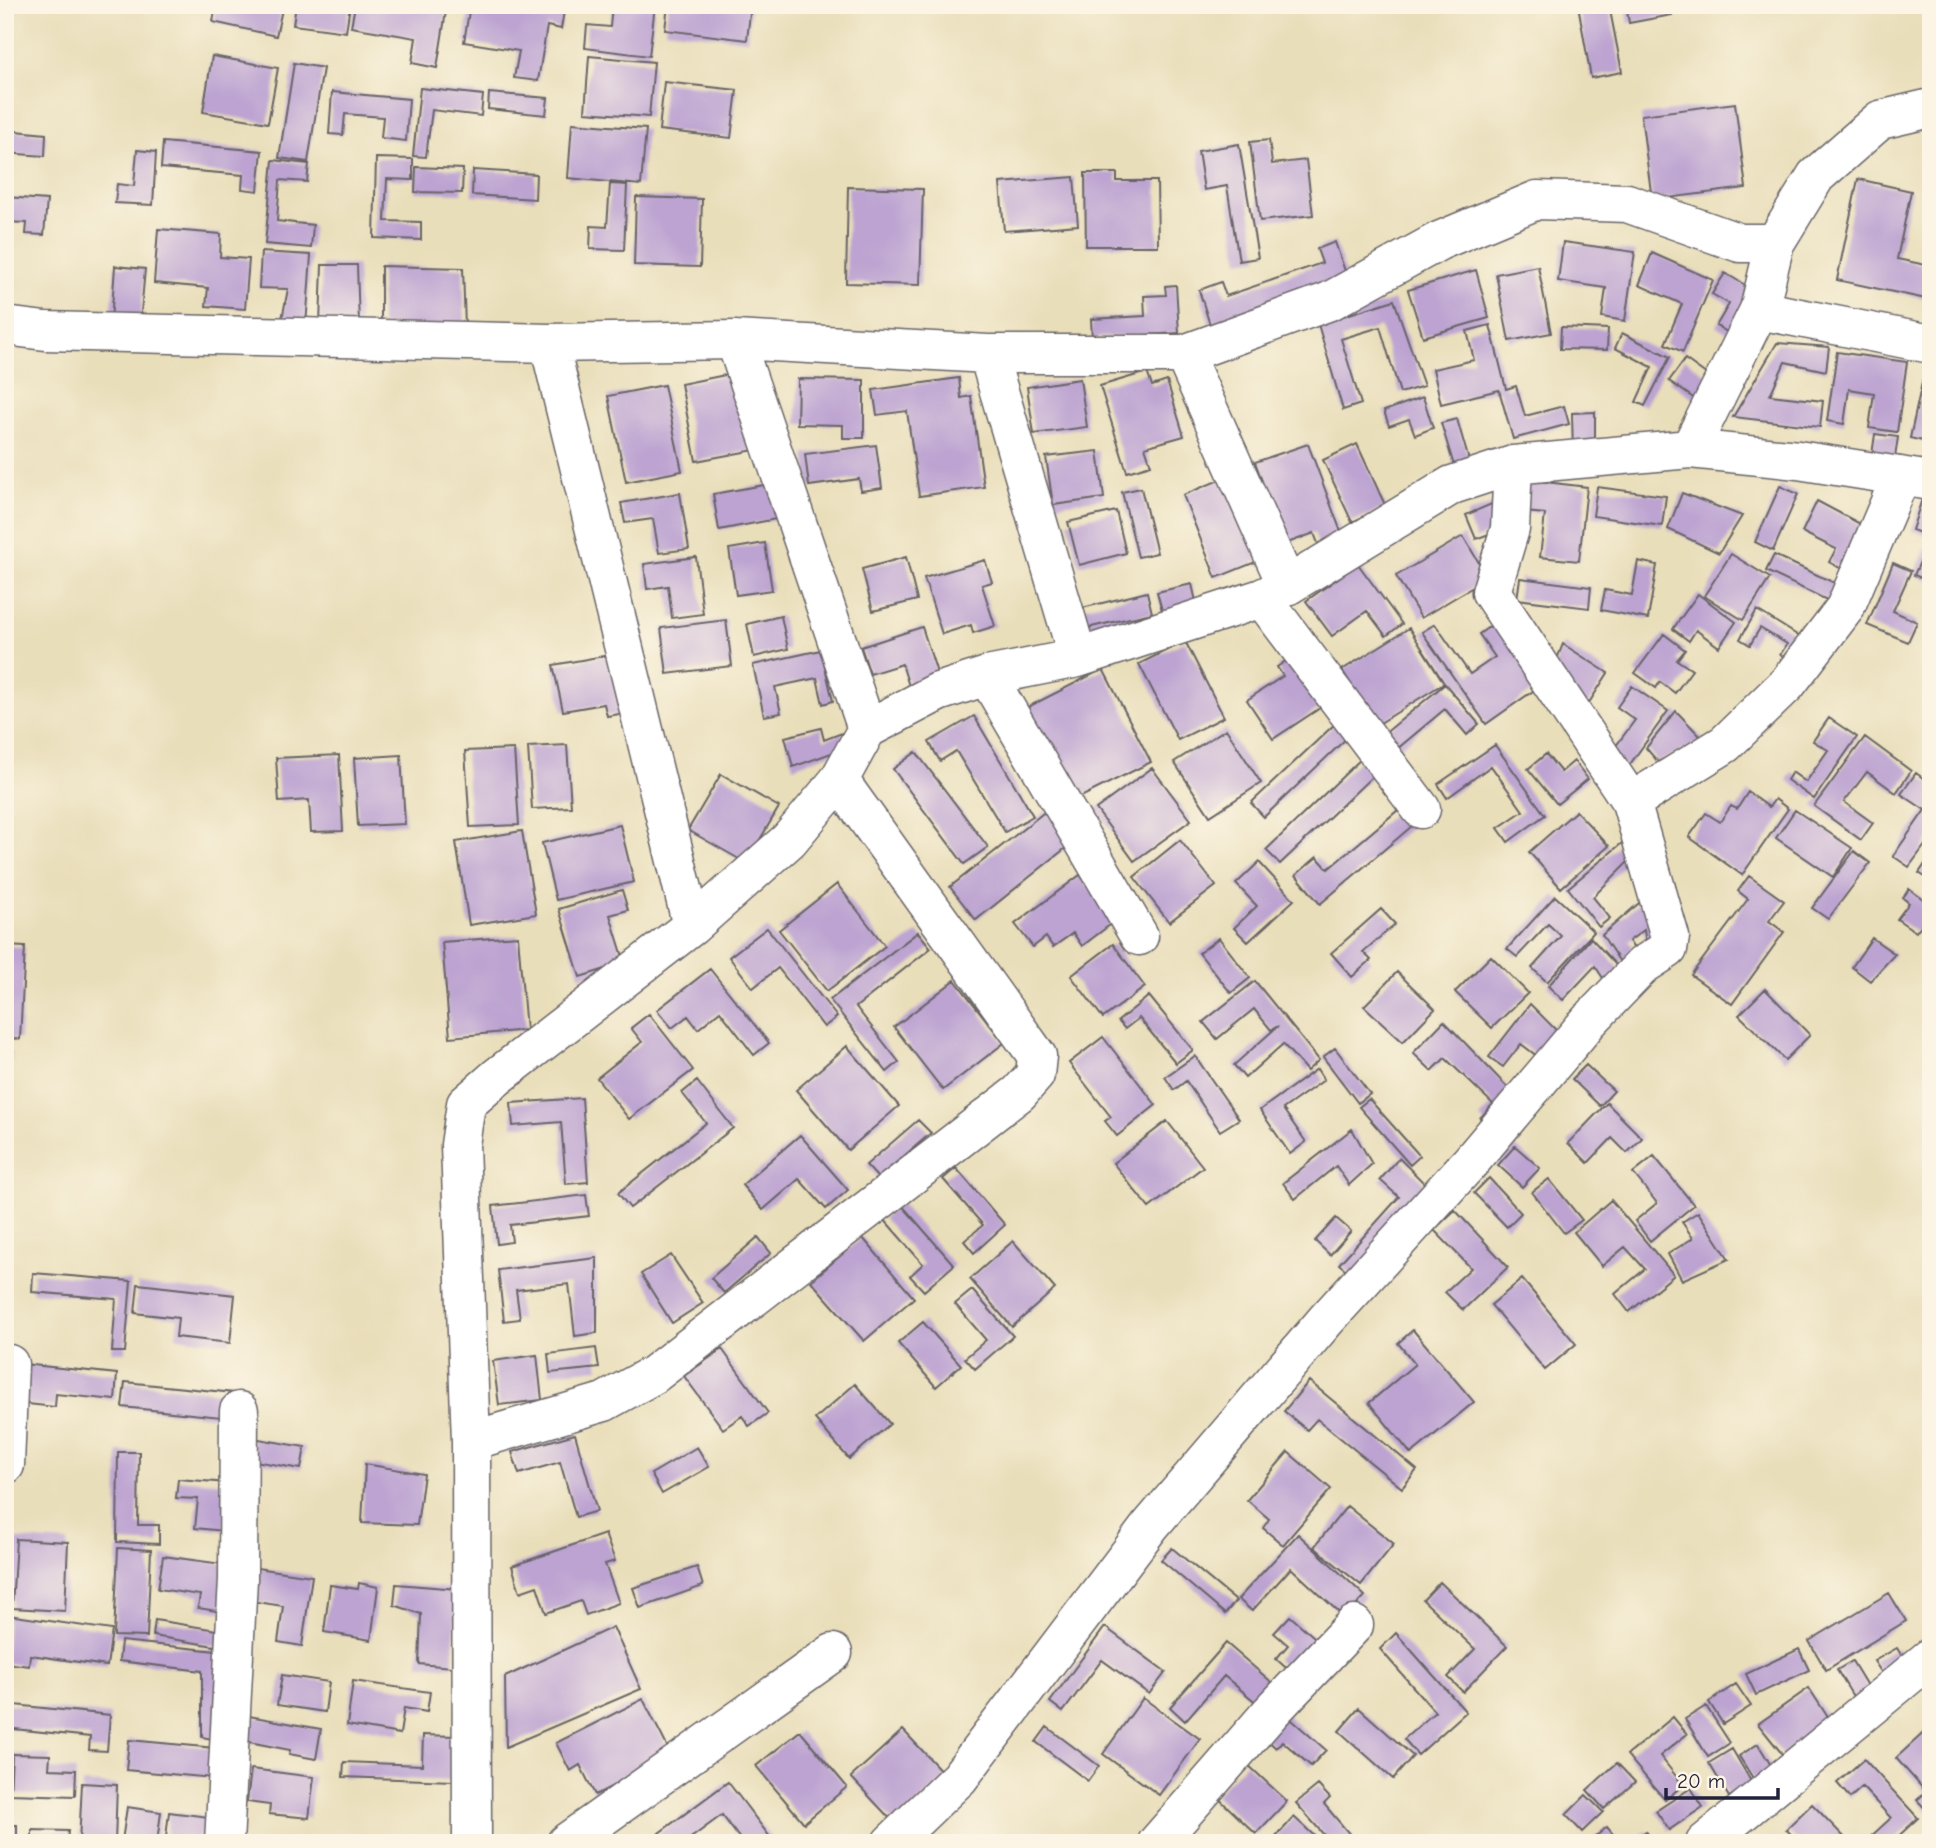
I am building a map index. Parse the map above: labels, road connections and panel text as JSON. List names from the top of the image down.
{
  "scale_bar": "20 m"
}
